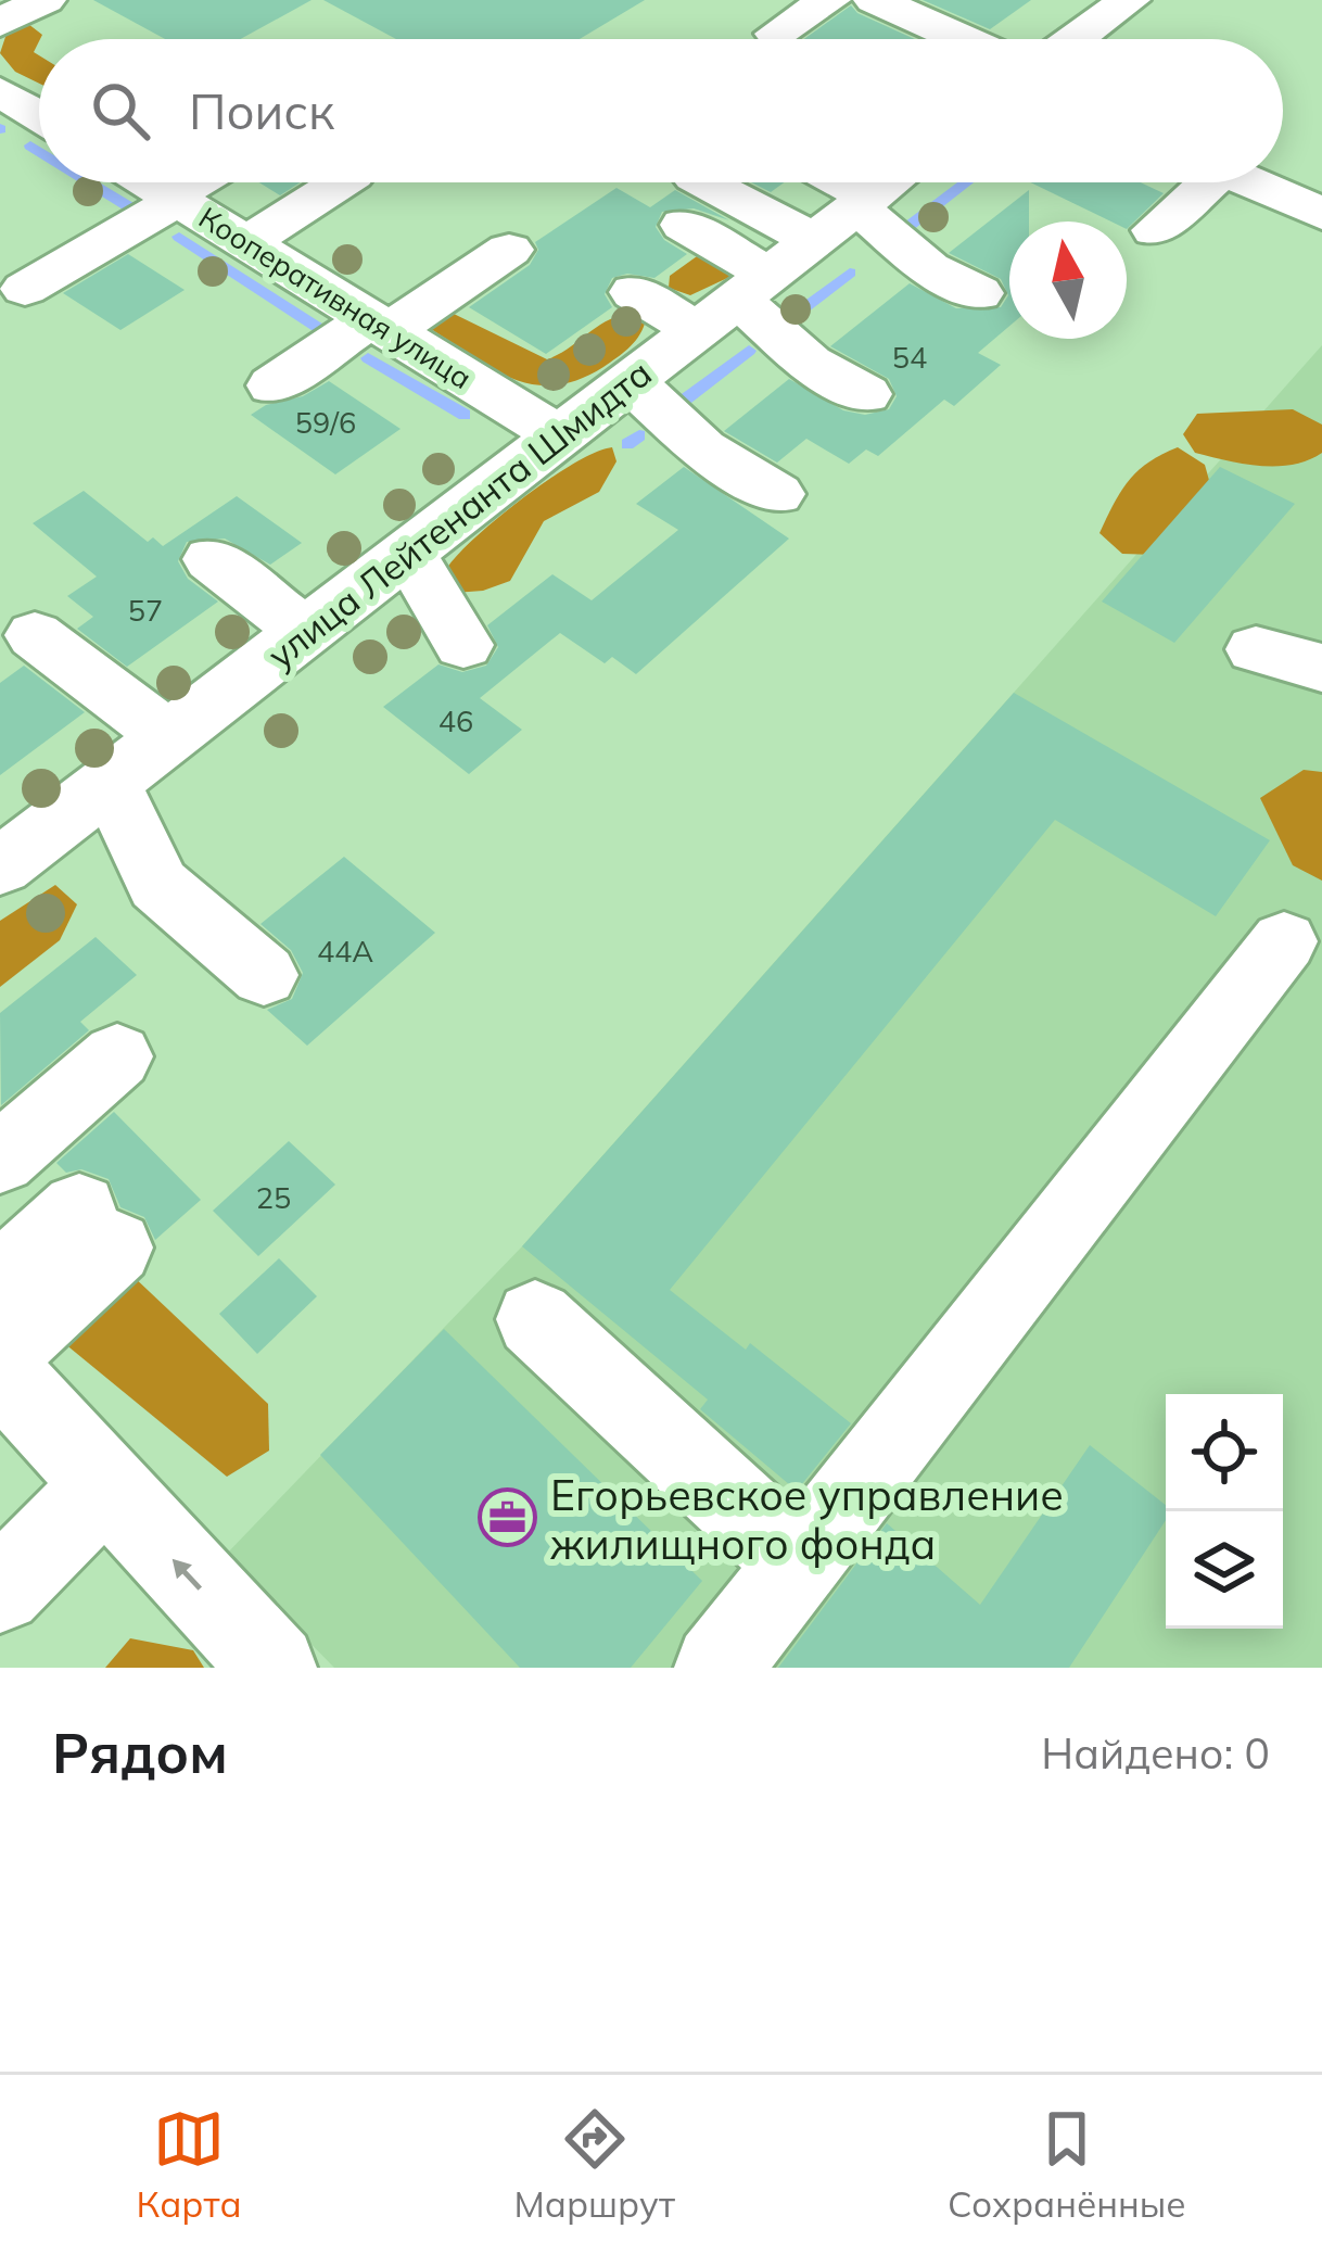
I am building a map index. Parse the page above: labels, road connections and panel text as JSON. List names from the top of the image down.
{
  "streets": {
    "street": ["Кооперативная улица", "улица Лейтенанта Шмидта"]
  },
  "crossings": [
    ["Кооперативная улица", "улица Лейтенанта Шмидта"]
  ],
  "places": {
    "office": ["Егорьевское управление жилищного фонда"]
  },
  "house_numbers": [
    "54",
    "59/6",
    "57",
    "46",
    "44А",
    "25"
  ],
  "north": "top",
  "page": {
    "search": "Поиск",
    "heading": ["Рядом", "Найдено: 0"],
    "nav": ["Карта", "Маршрут", "Сохранённые"]
  }
}
